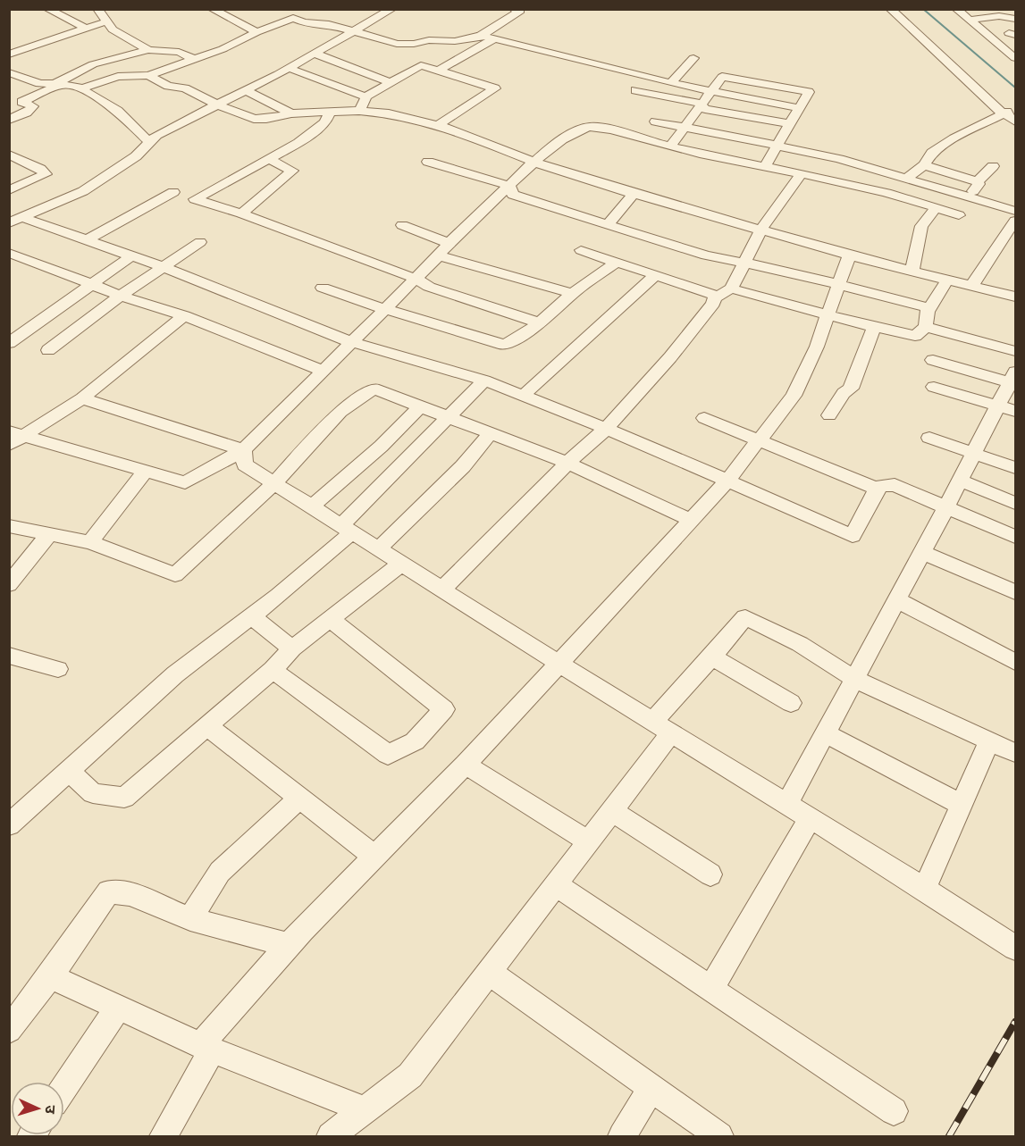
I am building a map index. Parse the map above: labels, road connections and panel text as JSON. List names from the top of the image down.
{
  "north": "right"
}
